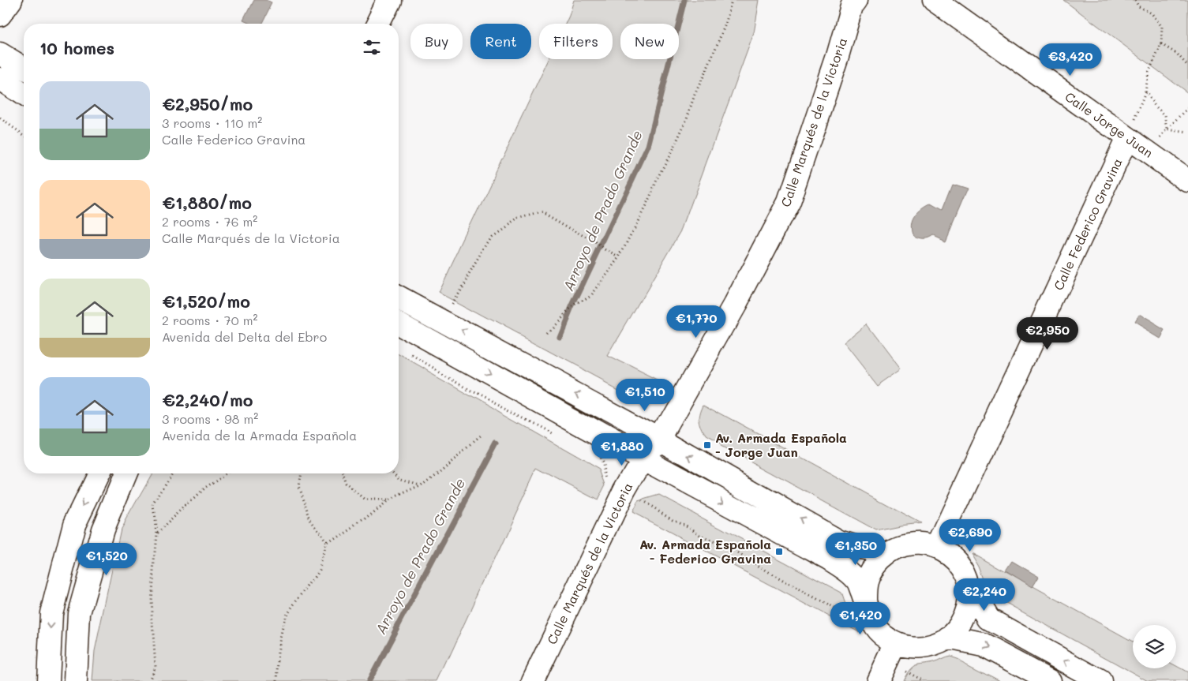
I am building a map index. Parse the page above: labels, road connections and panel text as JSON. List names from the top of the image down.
{
  "streets": {
    "street": ["Calle Marqués de la Victoria", "Calle Jorge Juan", "Calle Federico Gravina"]
  },
  "crossings": [
    ["Calle Jorge Juan", "Calle Federico Gravina"]
  ],
  "water": ["Arroyo de Prado Grande"],
  "places": {
    "transit": ["Av. Armada Española - Jorge Juan", "Av. Armada Española - Federico Gravina"]
  },
  "page": {
    "chip": [
      "Buy",
      "Rent",
      "Filters",
      "New"
    ],
    "heading": "10 homes",
    "price": [
      "€3,420",
      "€1,770",
      "€2,950",
      "€1,510",
      "€1,880",
      "€2,690",
      "€1,350",
      "€1,520",
      "€2,240",
      "€1,420"
    ],
    "list": [
      {
        "name": "€2,950/mo",
        "note": "3 rooms · 110 m² · Calle Federico Gravina"
      },
      {
        "name": "€1,880/mo",
        "note": "2 rooms · 76 m² · Calle Marqués de la Victoria"
      },
      {
        "name": "€1,520/mo",
        "note": "2 rooms · 70 m² · Avenida del Delta del Ebro"
      },
      {
        "name": "€2,240/mo",
        "note": "3 rooms · 98 m² · Avenida de la Armada Española"
      }
    ]
  }
}
